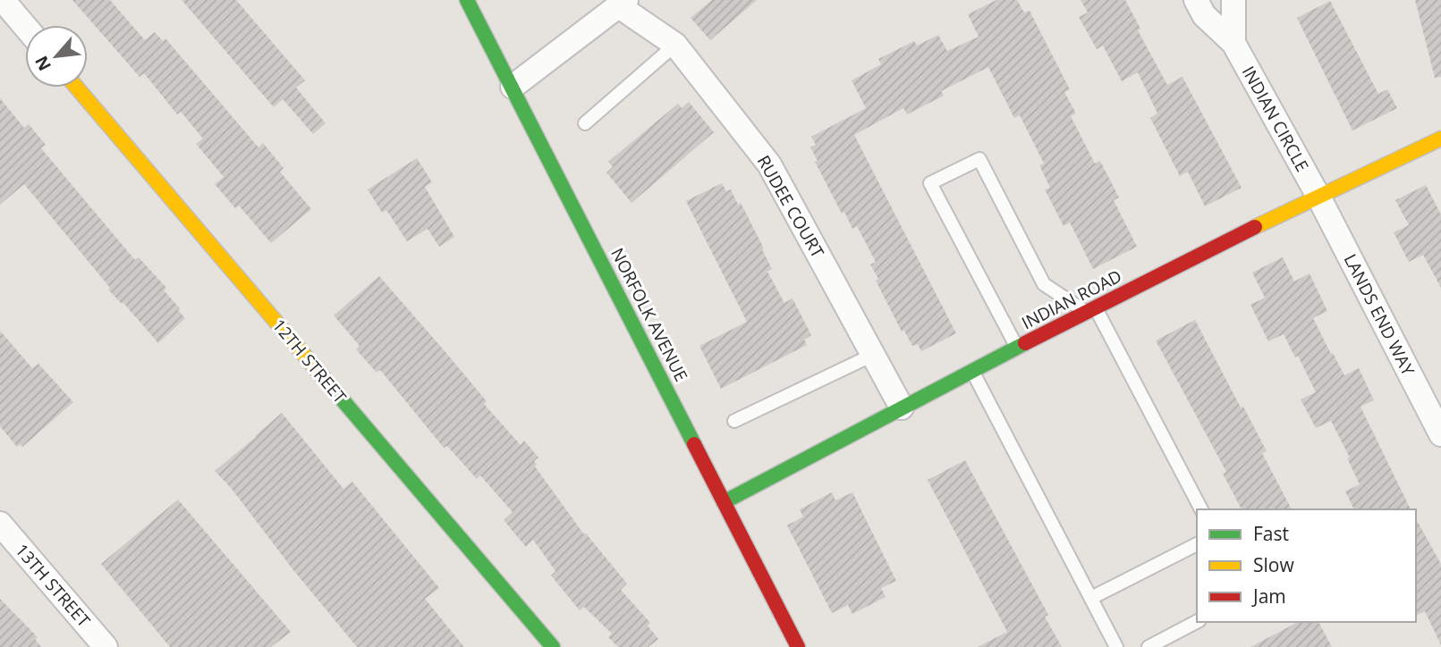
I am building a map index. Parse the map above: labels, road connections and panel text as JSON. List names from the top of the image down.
{
  "streets": {
    "street": [
      "INDIAN CIRCLE",
      "RUDEE COURT",
      "INDIAN ROAD",
      "NORFOLK AVENUE",
      "LANDS END WAY",
      "12TH STREET",
      "13TH STREET"
    ]
  },
  "crossings": [
    ["INDIAN CIRCLE", "INDIAN ROAD"],
    ["INDIAN CIRCLE", "LANDS END WAY"],
    ["RUDEE COURT", "INDIAN ROAD"],
    ["INDIAN ROAD", "NORFOLK AVENUE"],
    ["INDIAN ROAD", "LANDS END WAY"]
  ],
  "legend": ["Fast", "Slow", "Jam"],
  "north": "bottom left"
}
